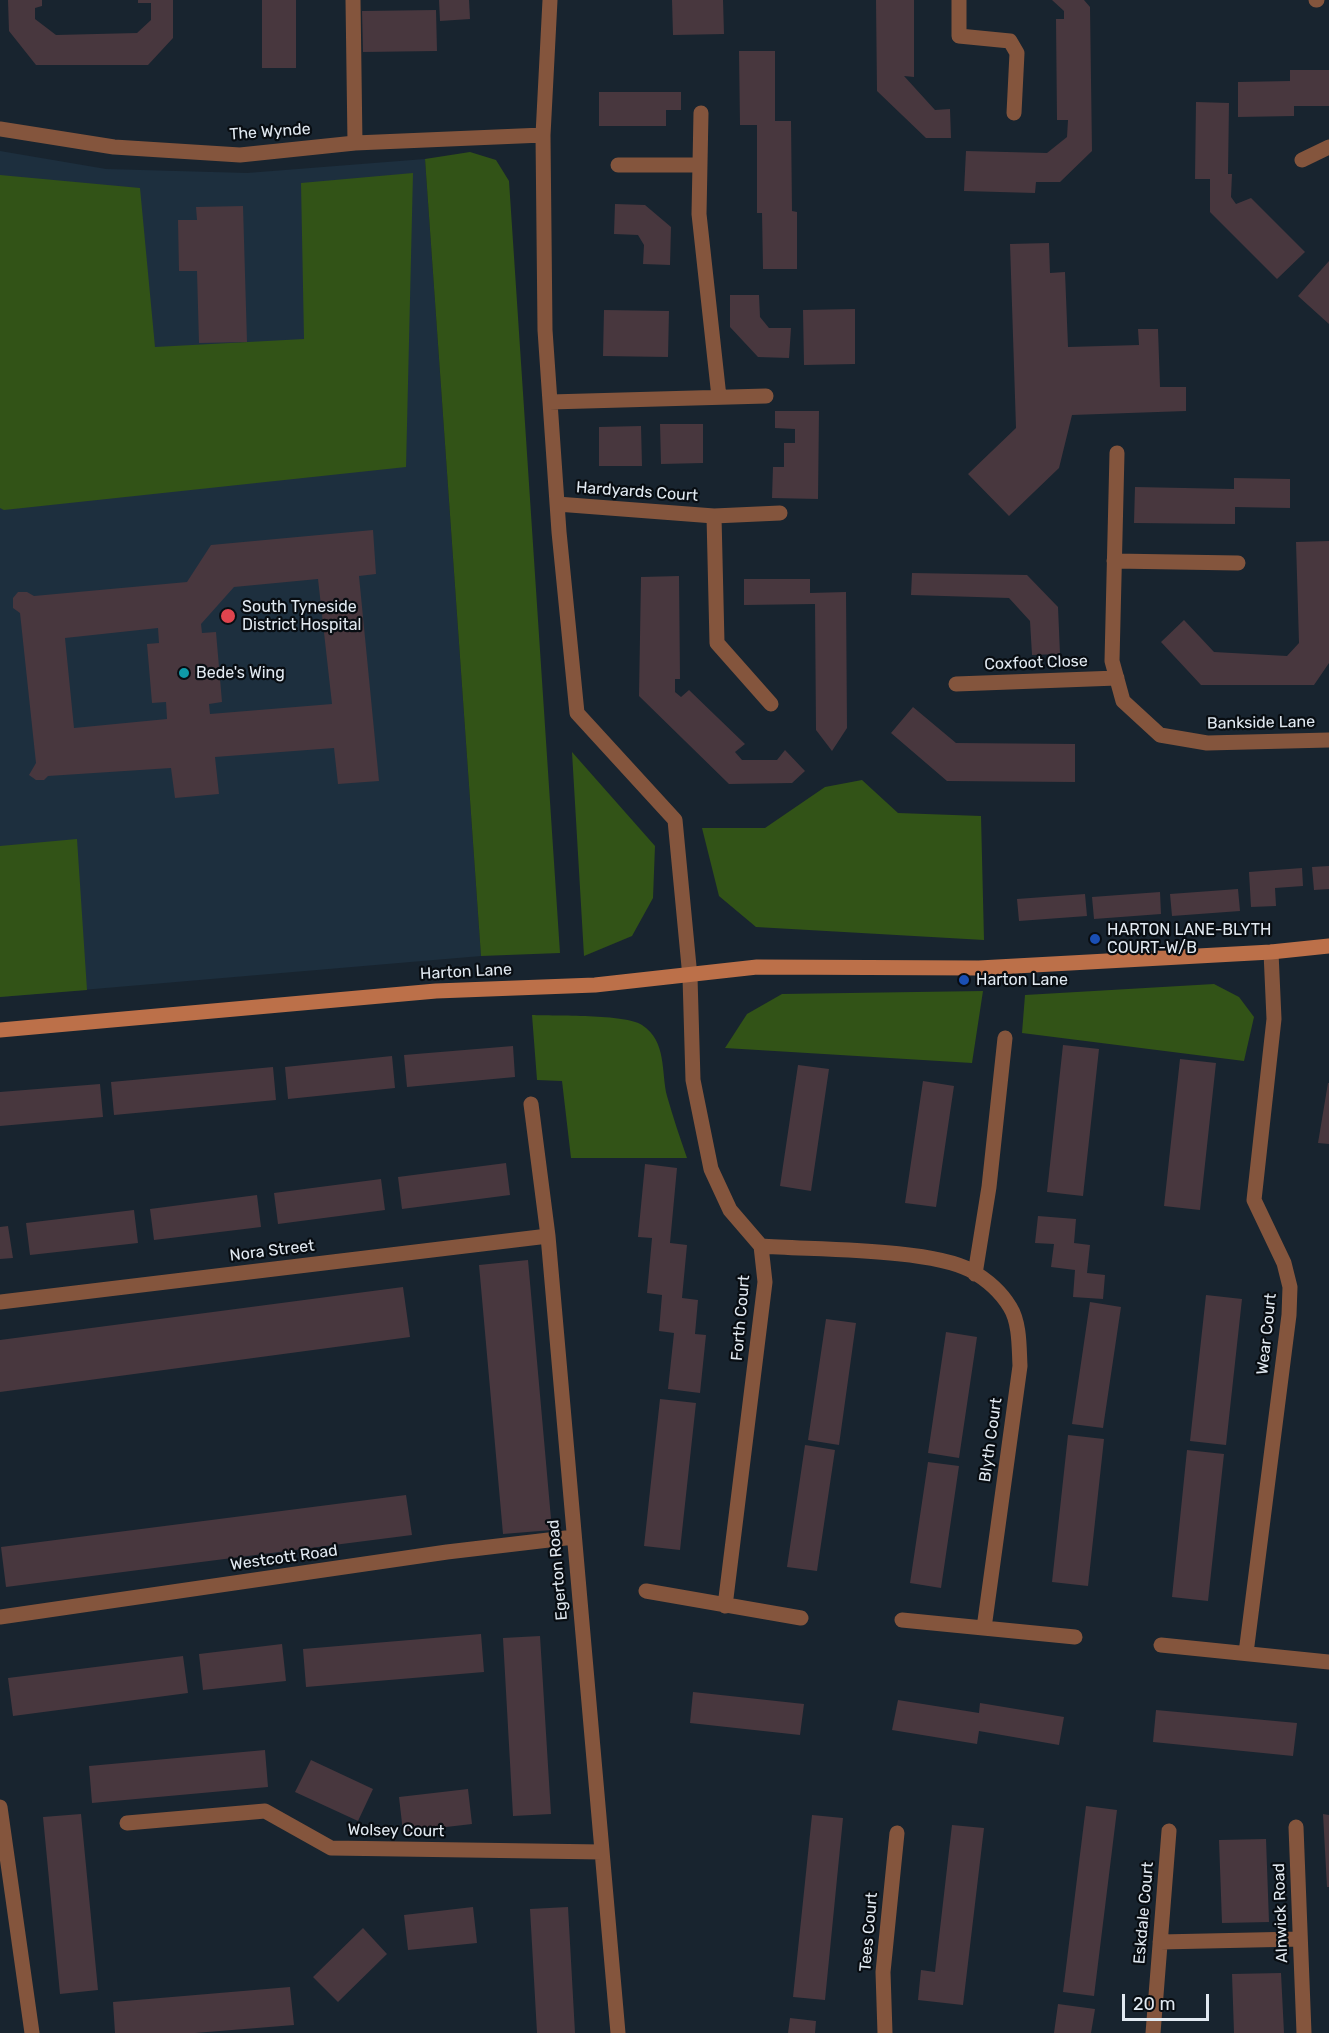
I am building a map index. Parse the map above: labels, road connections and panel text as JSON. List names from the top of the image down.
{
  "streets": {
    "street": [
      "The Wynde",
      "Hardyards Court",
      "Coxfoot Close",
      "Bankside Lane",
      "Harton Lane",
      "Nora Street",
      "Forth Court",
      "Wear Court",
      "Blyth Court",
      "Westcott Road",
      "Egerton Road",
      "Wolsey Court",
      "Eskdale Court",
      "Alnwick Road",
      "Tees Court"
    ]
  },
  "crossings": [
    ["Coxfoot Close", "Bankside Lane"],
    ["Harton Lane", "Wear Court"],
    ["Nora Street", "Egerton Road"],
    ["Forth Court", "Blyth Court"],
    ["Westcott Road", "Egerton Road"],
    ["Egerton Road", "Wolsey Court"]
  ],
  "places": [
    "South Tyneside District Hospital",
    "Bede's Wing",
    "HARTON LANE-BLYTH COURT-W/B",
    "Harton Lane"
  ],
  "scale_bar": "20 m"
}
